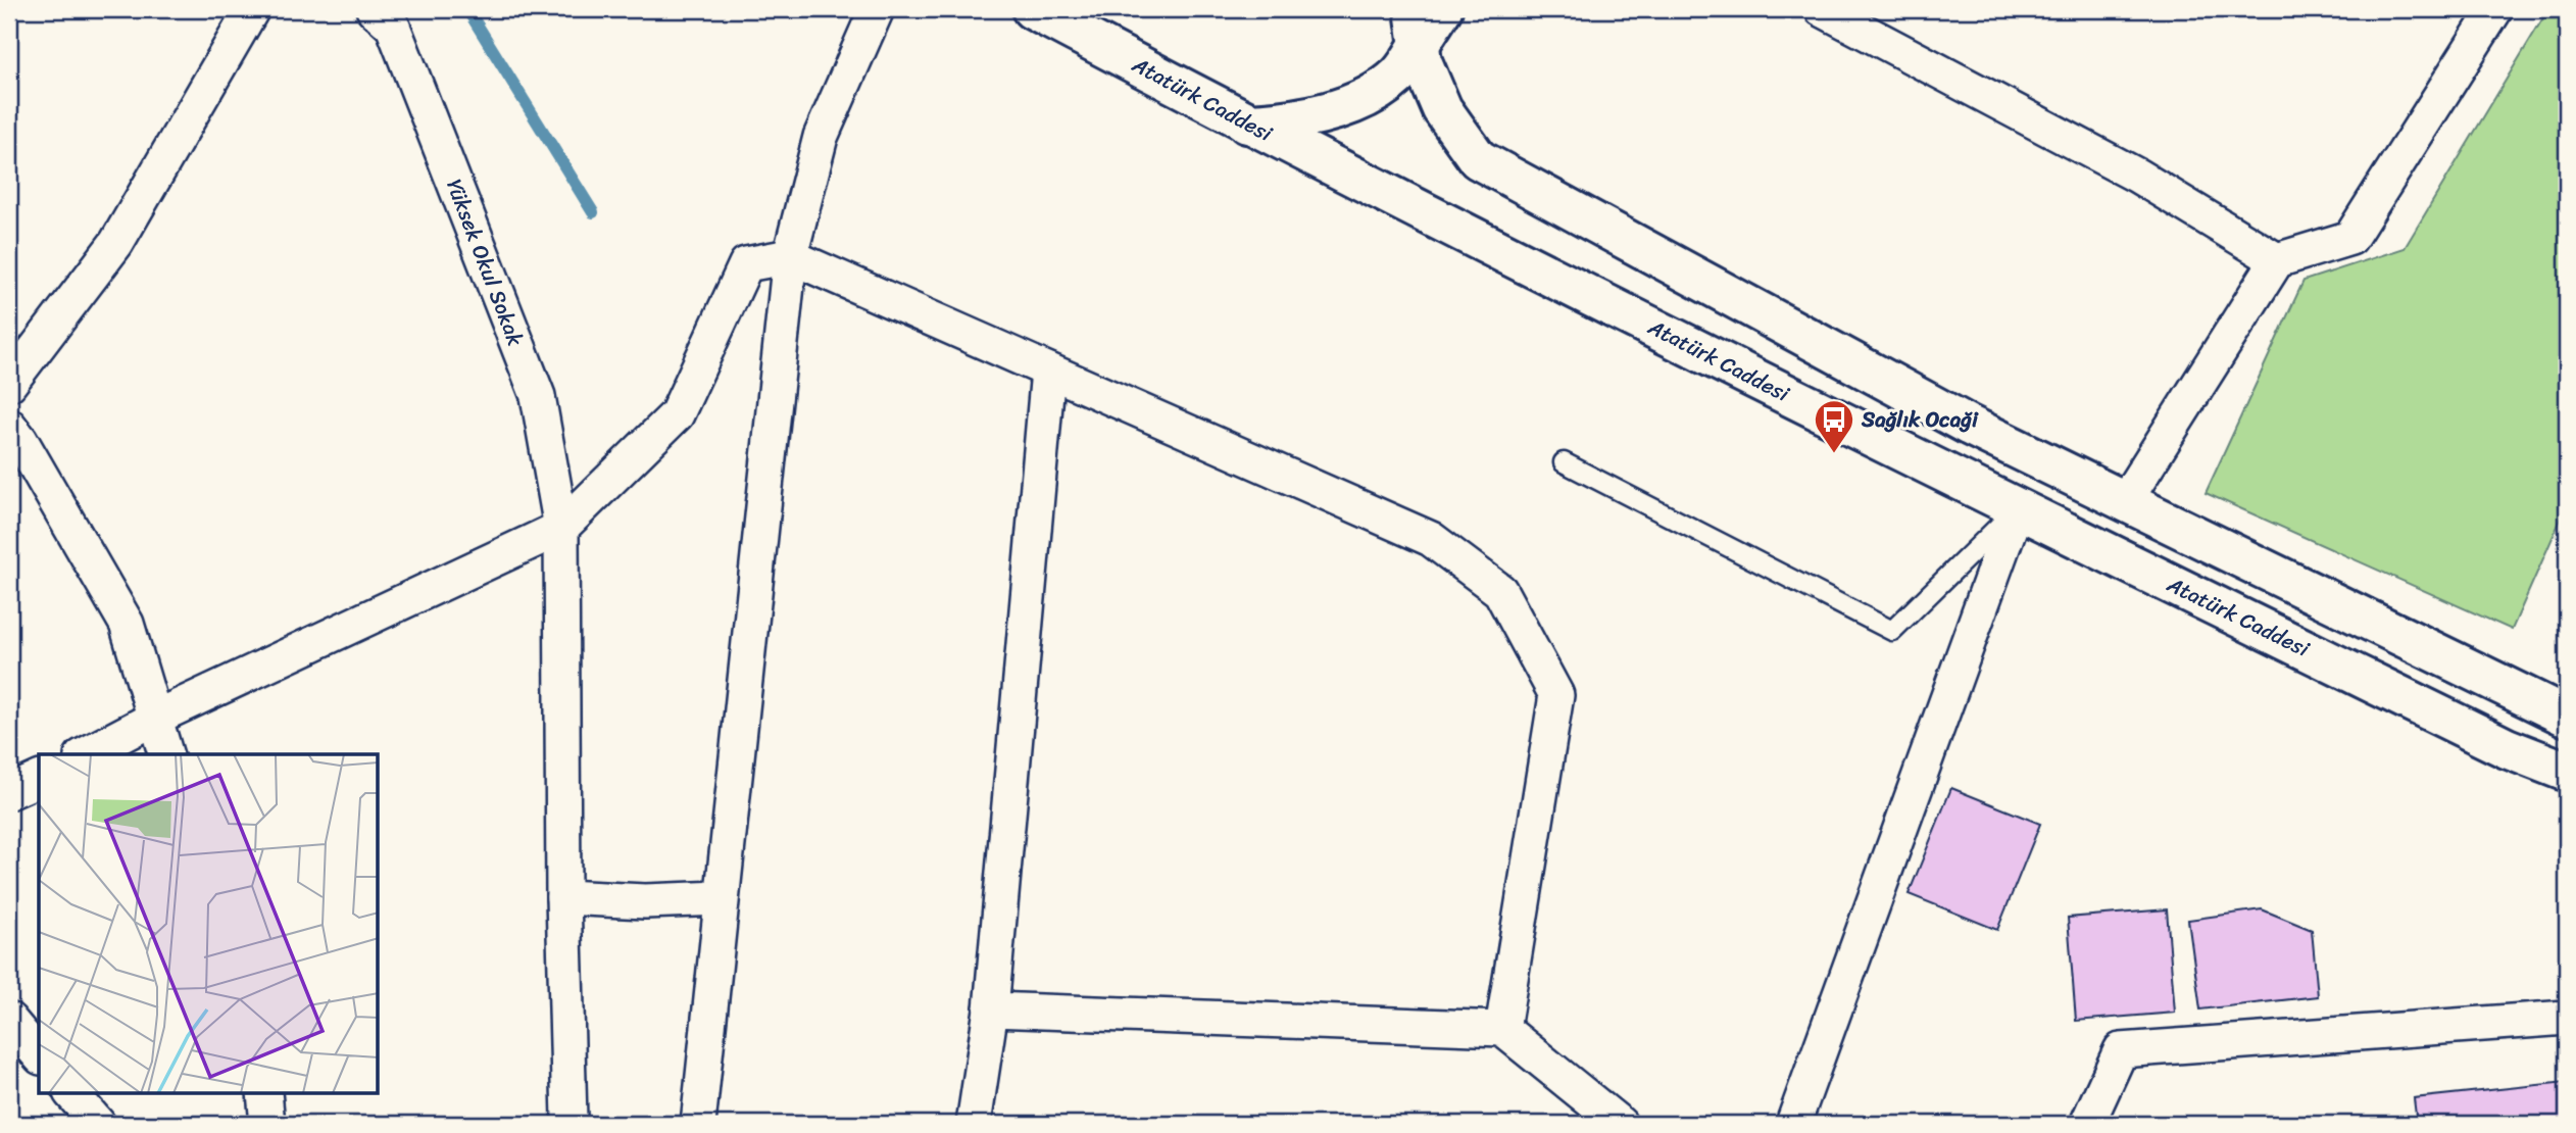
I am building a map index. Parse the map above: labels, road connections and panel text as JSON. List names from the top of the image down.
{
  "streets": {
    "main road": ["Atatürk Caddesi"],
    "street": ["Yüksek Okul Sokak"]
  },
  "places": {
    "bus stop": ["Sağlık Ocaği"]
  }
}
